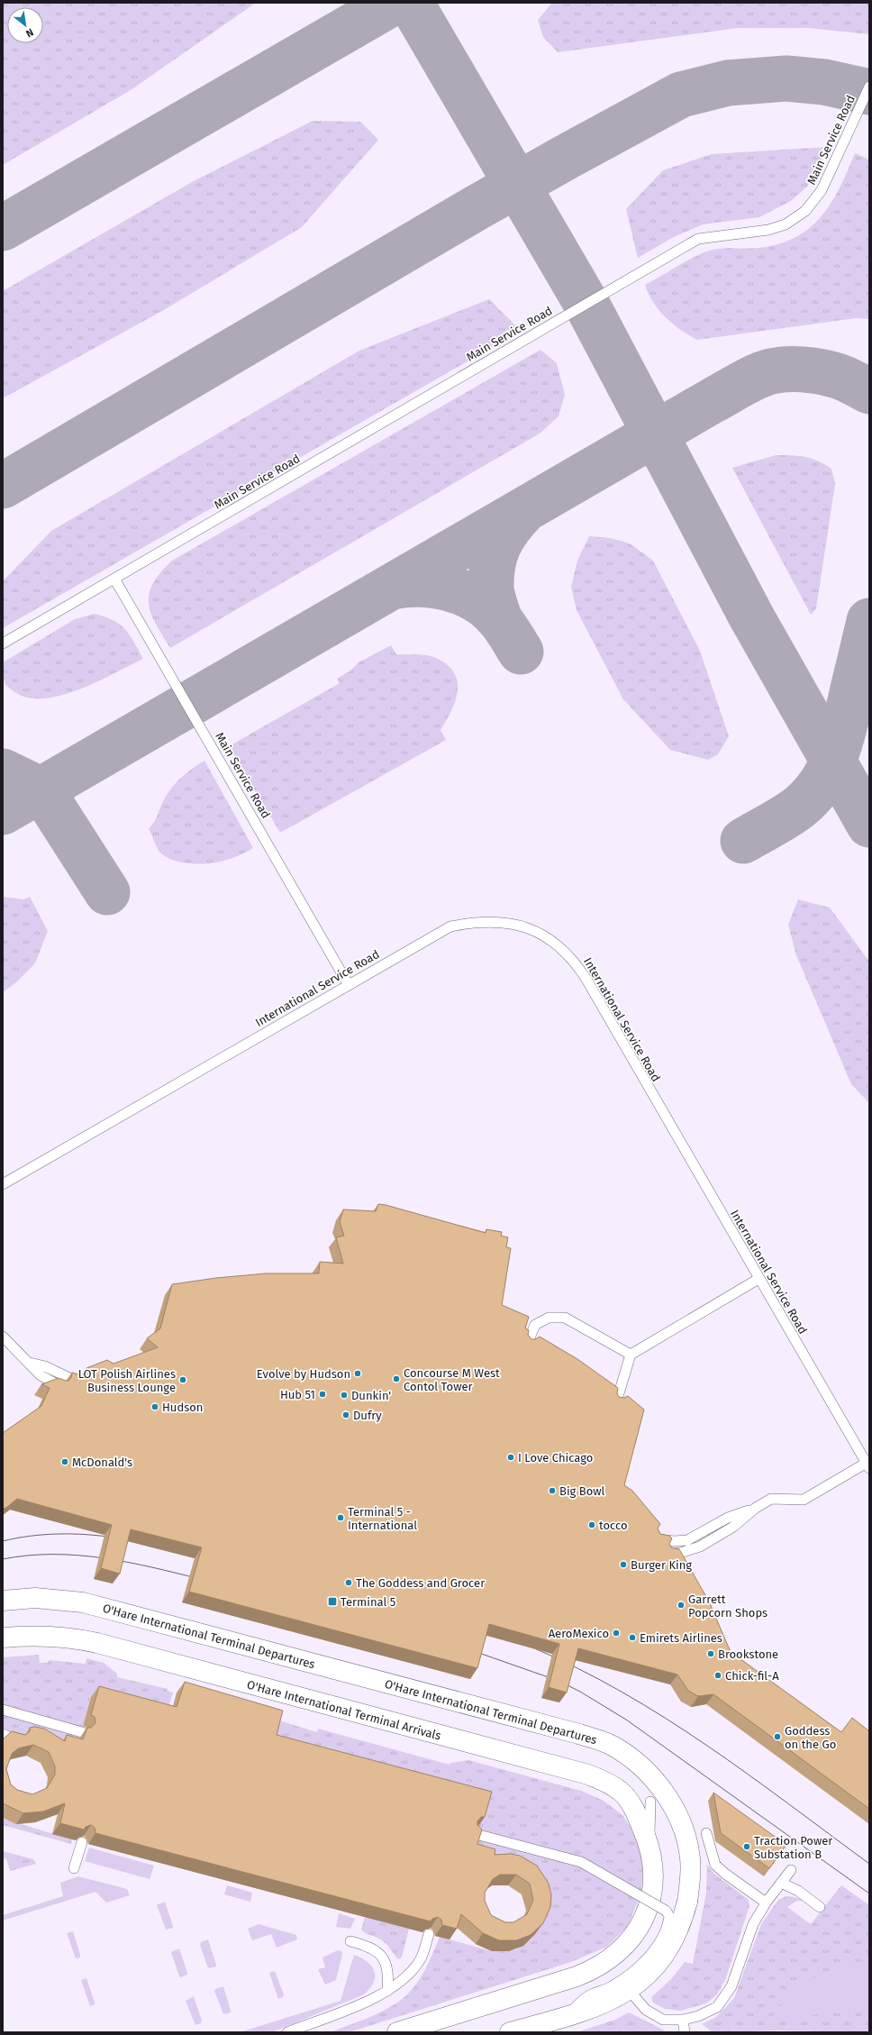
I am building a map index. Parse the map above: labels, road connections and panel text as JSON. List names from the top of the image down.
{
  "streets": {
    "street": ["O'Hare International Terminal Departures", "O'Hare International Terminal Arrivals"],
    "lane": ["Main Service Road", "International Service Road"]
  },
  "crossings": [
    ["Main Service Road", "International Service Road"]
  ],
  "places": {
    "other": [
      "Evolve by Hudson",
      "Concourse M West Contol Tower",
      "LOT Polish Airlines Business Lounge",
      "Hub 51",
      "Dunkin'",
      "Hudson",
      "Dufry",
      "I Love Chicago",
      "McDonald's",
      "Big Bowl",
      "Terminal 5 - International",
      "tocco",
      "Burger King",
      "The Goddess and Grocer",
      "Garrett Popcorn Shops",
      "AeroMexico",
      "Emirets Airlines",
      "Brookstone",
      "Chick-fil-A",
      "Goddess on the Go",
      "Traction Power Substation B"
    ],
    "transit": ["Terminal 5"]
  },
  "north": "bottom right"
}
